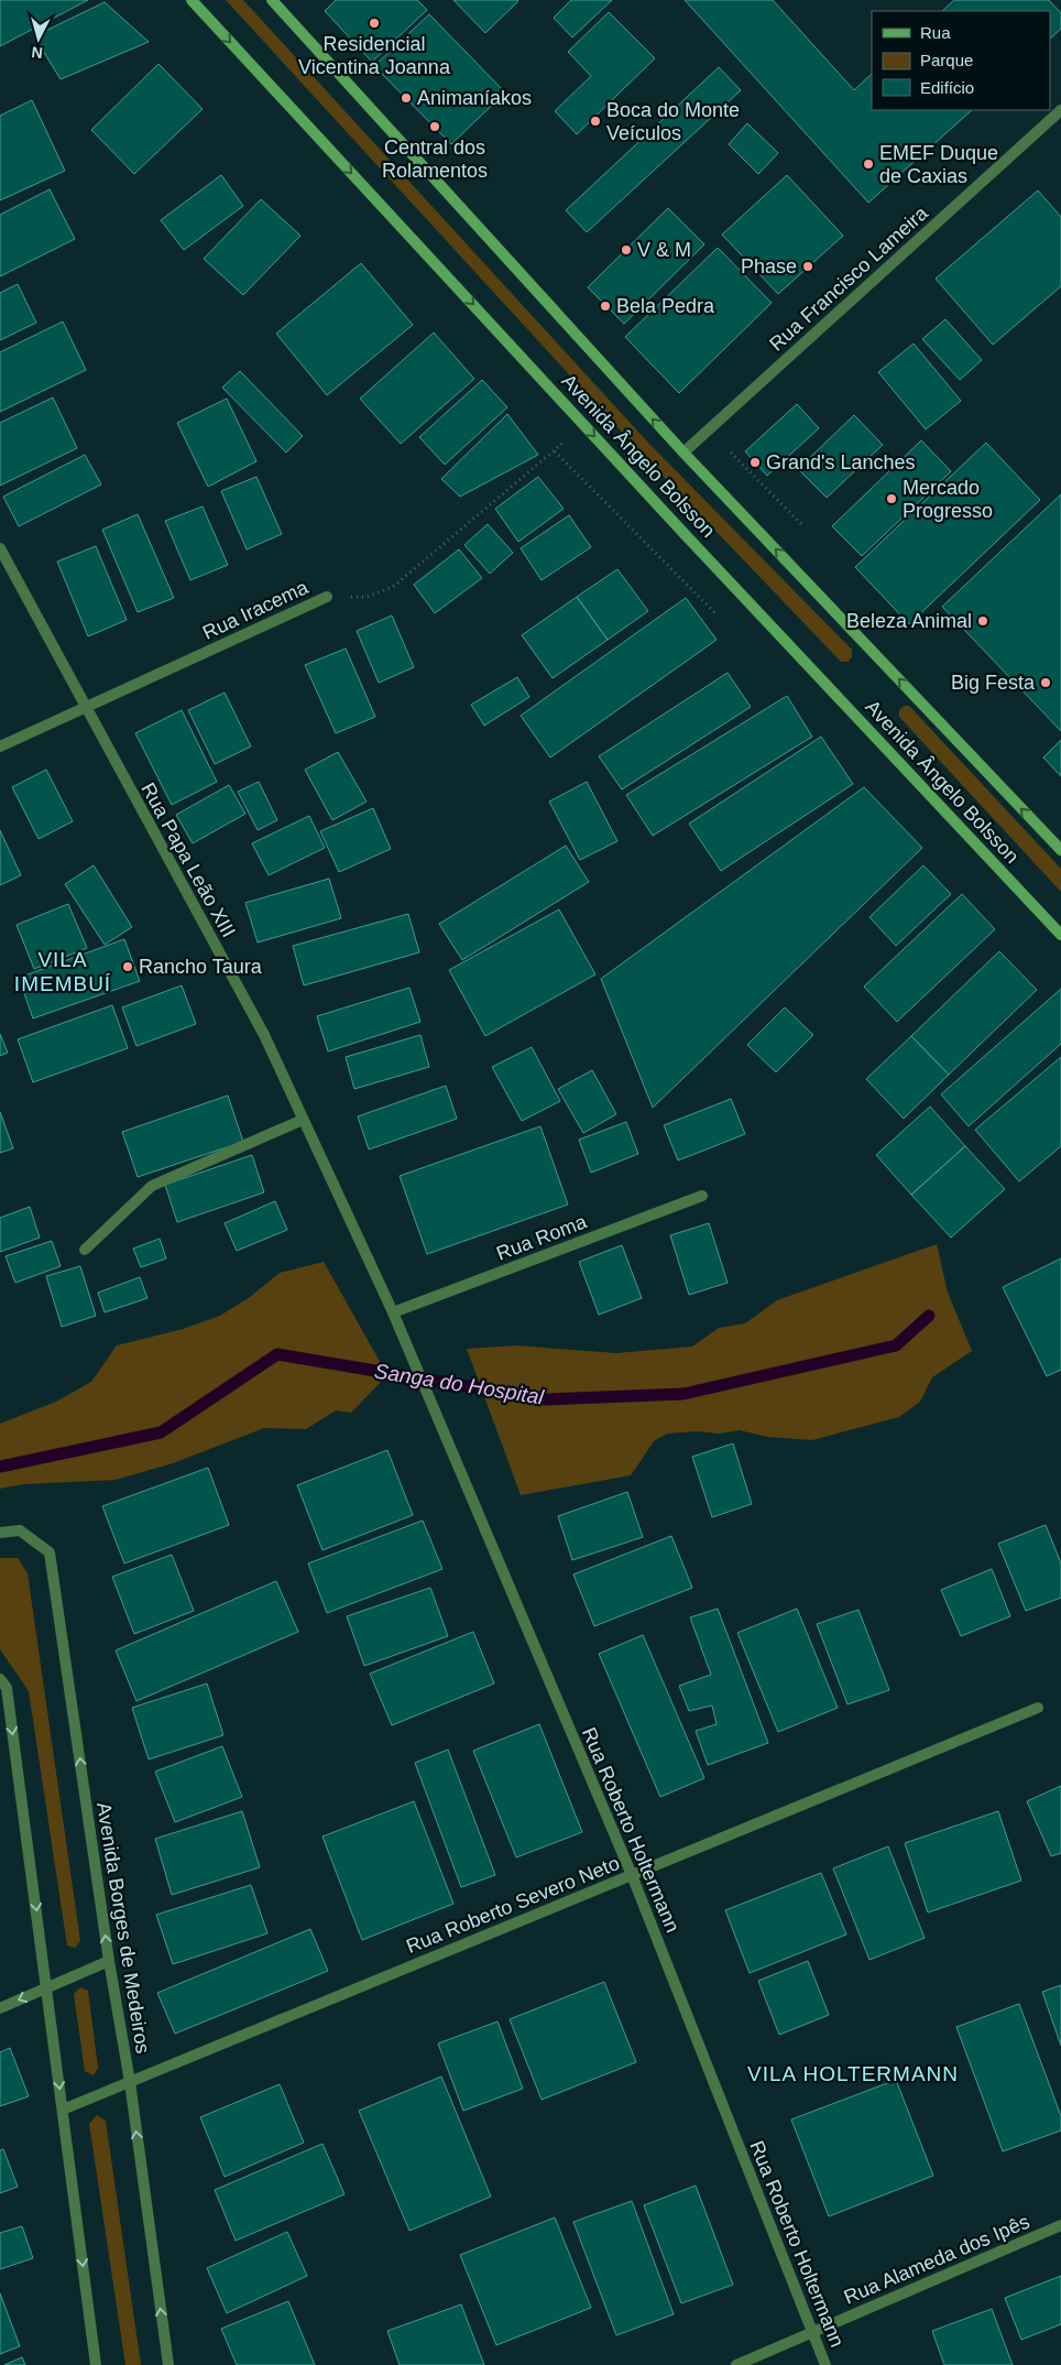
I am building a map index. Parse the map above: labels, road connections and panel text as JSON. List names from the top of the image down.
{
  "streets": {
    "main road": ["Avenida Ângelo Bolsson"],
    "street": [
      "Rua Francisco Lameira",
      "Rua Iracema",
      "Rua Papa Leão XIII",
      "Rua Roma",
      "Rua Roberto Holtermann",
      "Rua Roberto Severo Neto",
      "Avenida Borges de Medeiros",
      "Rua Alameda dos Ipês"
    ]
  },
  "crossings": [
    ["Rua Francisco Lameira", "Avenida Ângelo Bolsson"],
    ["Avenida Ângelo Bolsson", "Rua Iracema"],
    ["Rua Iracema", "Rua Papa Leão XIII"],
    ["Rua Papa Leão XIII", "Rua Roma"],
    ["Rua Papa Leão XIII", "Rua Roberto Holtermann"],
    ["Rua Roma", "Rua Roberto Holtermann"],
    ["Rua Roberto Holtermann", "Rua Roberto Severo Neto"],
    ["Rua Roberto Holtermann", "Rua Alameda dos Ipês"],
    ["Rua Roberto Severo Neto", "Avenida Borges de Medeiros"]
  ],
  "districts": ["VILA IMEMBUÍ", "VILA HOLTERMANN"],
  "water": ["Sanga do Hospital"],
  "places": [
    "Residencial Vicentina Joanna",
    "Animaníakos",
    "Boca do Monte Veículos",
    "Central dos Rolamentos",
    "EMEF Duque de Caxias",
    "V & M",
    "Phase",
    "Bela Pedra",
    "Grand's Lanches",
    "Mercado Progresso",
    "Beleza Animal",
    "Big Festa",
    "Rancho Taura"
  ],
  "legend": ["Rua", "Parque", "Edifício"],
  "north": "bottom"
}
